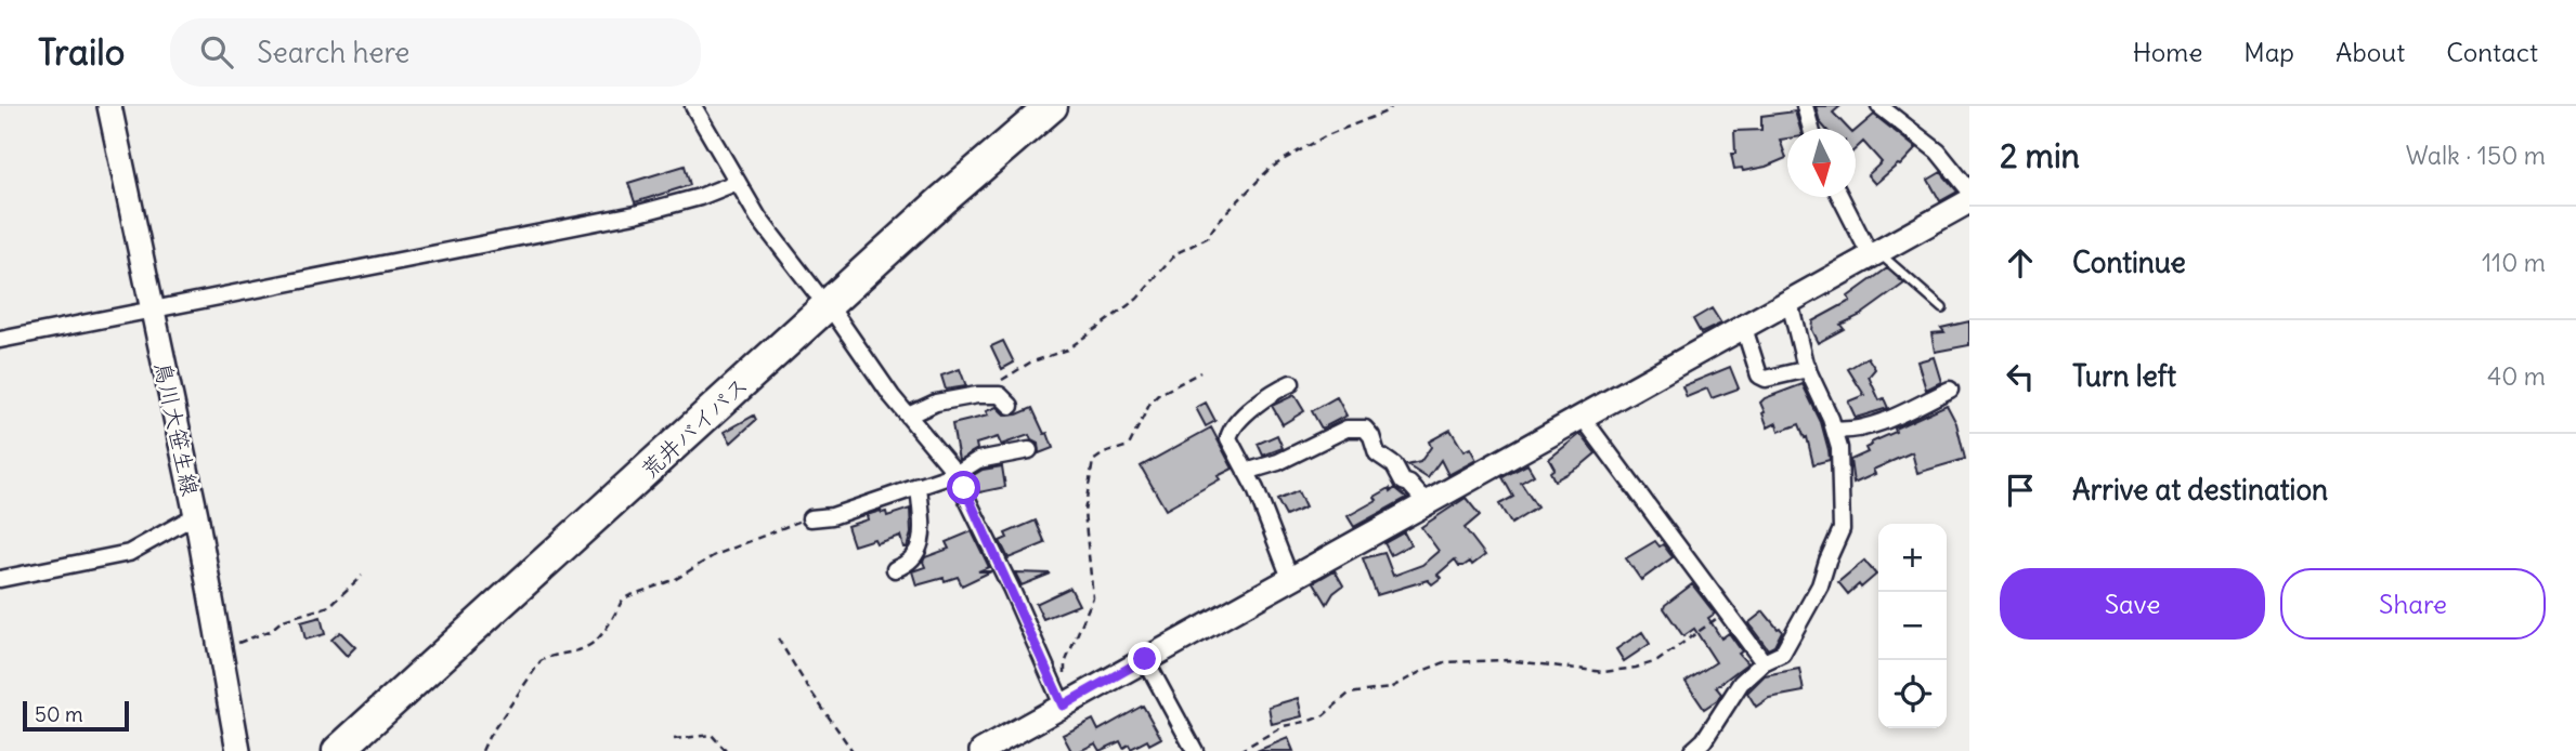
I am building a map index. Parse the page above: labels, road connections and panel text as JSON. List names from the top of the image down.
{
  "streets": {
    "highway": ["荒井バイパス"],
    "street": ["鳥川大笹生線"]
  },
  "scale_bar": "50 m",
  "north": "bottom",
  "page": {
    "header": "Trailo",
    "search": "Search here",
    "nav": [
      "Home",
      "Map",
      "About",
      "Contact"
    ],
    "heading": ["2 min", "Walk · 150 m"],
    "list": [
      ["Continue", "110 m"],
      ["Turn left", "40 m"],
      "Arrive at destination"
    ],
    "map_buttons": ["+", "−"],
    "buttons": ["Save", "Share"],
    "scale": "50 m"
  }
}
